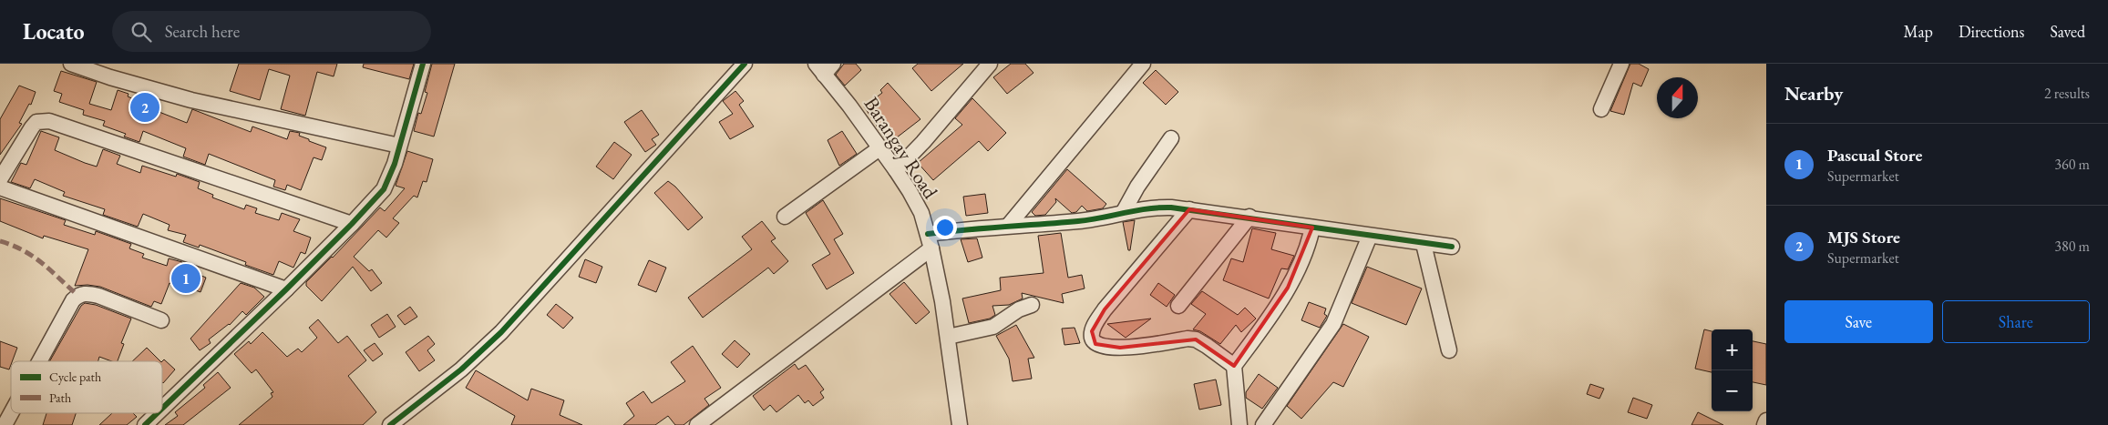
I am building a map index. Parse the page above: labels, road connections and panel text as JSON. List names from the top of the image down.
{
  "streets": {
    "street": ["Barangay Road"]
  },
  "legend": ["Cycle path", "Path"],
  "north": "top",
  "page": {
    "header": "Locato",
    "search": "Search here",
    "nav": ["Map", "Directions", "Saved"],
    "heading": ["Nearby", "2 results"],
    "pins": ["2", "1"],
    "list": [
      {
        "mark": "1",
        "name": "Pascual Store",
        "note": "Supermarket",
        "value": "360 m"
      },
      {
        "mark": "2",
        "name": "MJS Store",
        "note": "Supermarket",
        "value": "380 m"
      }
    ],
    "buttons": ["Save", "Share"],
    "map_buttons": ["+", "−"]
  }
}
